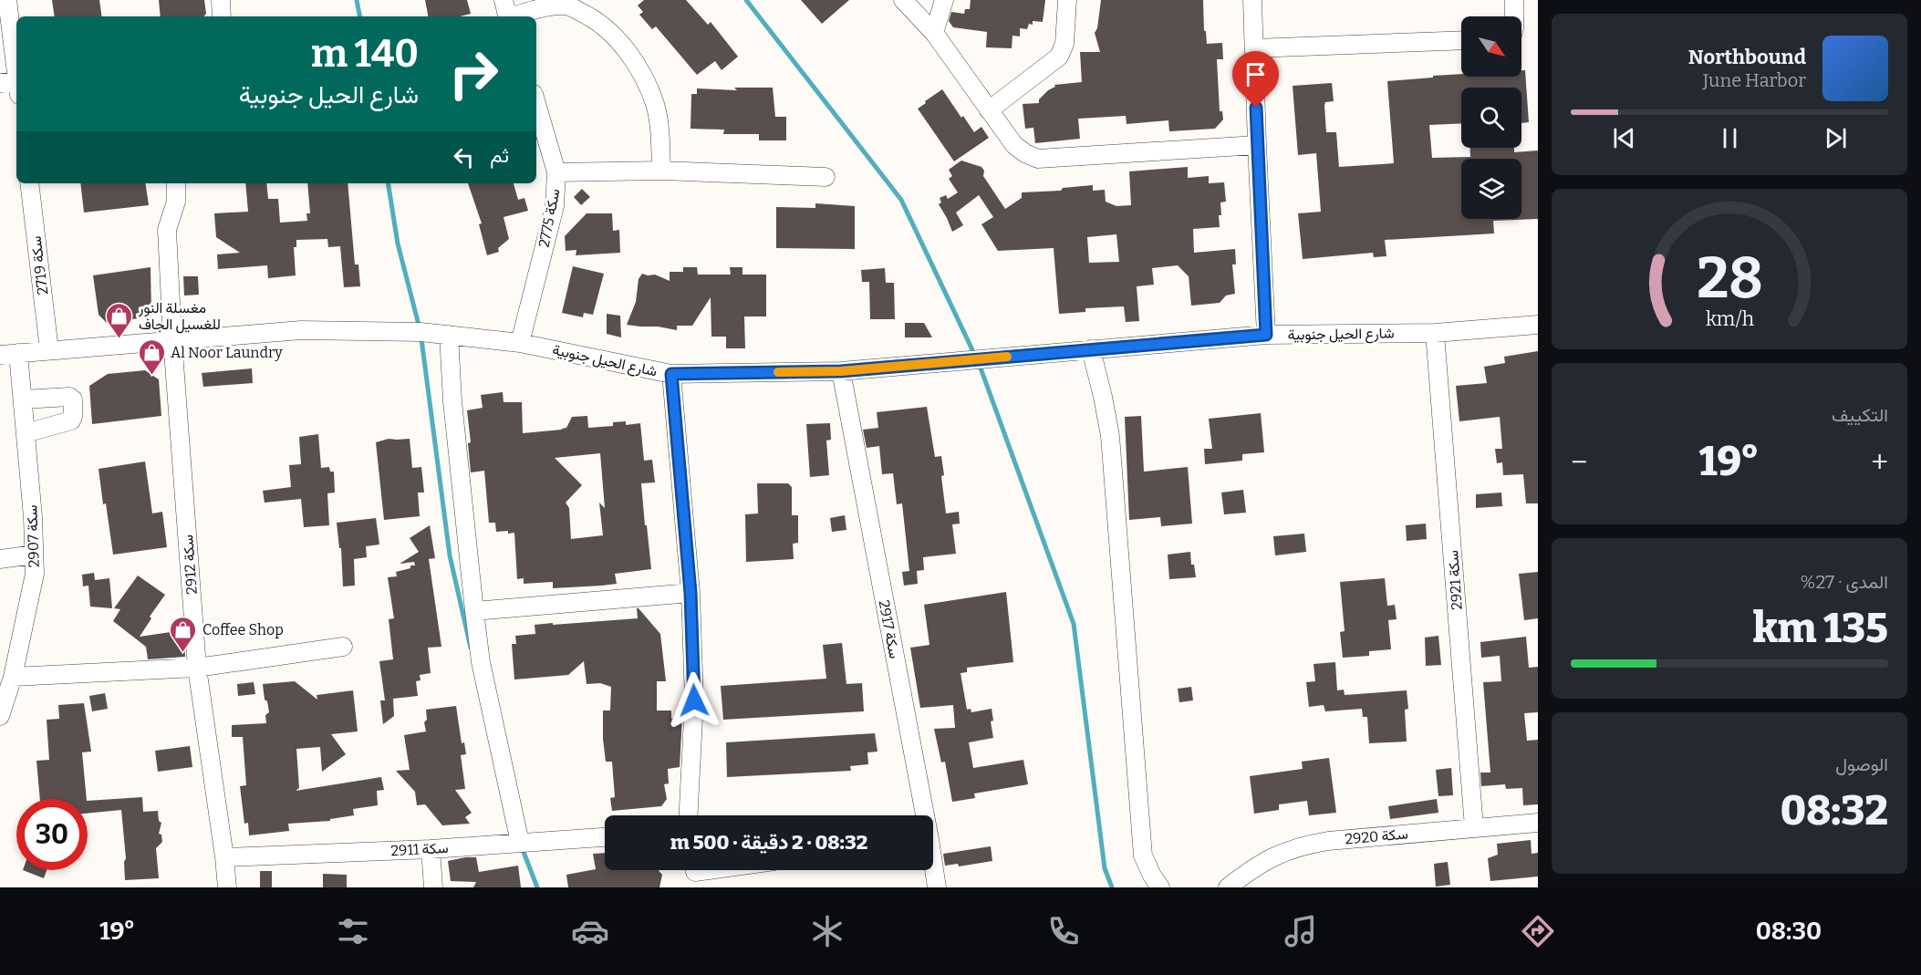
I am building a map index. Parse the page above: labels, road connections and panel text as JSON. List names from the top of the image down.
{
  "streets": {
    "street": [
      "سكة 2775",
      "سكة 2719",
      "شارع الحيل جنوبية",
      "سكة 2907",
      "سكة 2912",
      "سكة 2921",
      "سكة 2917",
      "سكة 2920",
      "سكة 2911"
    ]
  },
  "crossings": [
    ["سكة 2775", "شارع الحيل جنوبية"],
    ["سكة 2719", "شارع الحيل جنوبية"],
    ["شارع الحيل جنوبية", "سكة 2907"],
    ["شارع الحيل جنوبية", "سكة 2912"],
    ["شارع الحيل جنوبية", "سكة 2921"],
    ["شارع الحيل جنوبية", "سكة 2917"],
    ["سكة 2912", "سكة 2911"],
    ["سكة 2921", "سكة 2920"]
  ],
  "places": {
    "shop": ["مغسلة النور للغسيل الجاف", "Al Noor Laundry", "Coffee Shop"]
  },
  "north": "bottom right",
  "page": {
    "turn": ["140 m", "شارع الحيل جنوبية"],
    "song": ["Northbound", "June Harbor"],
    "then": "ثم",
    "tile": [
      "التكييف",
      ["المدى · 27%", "135 km"],
      ["الوصول", "08:32"]
    ],
    "heat": ["−", "19°", "+"],
    "limit": "30",
    "trip": "08:32 · 2 دقيقة · 500 m",
    "tabs": ["08:30", "19°"],
    "gauge": ["28", "km/h"]
  }
}
